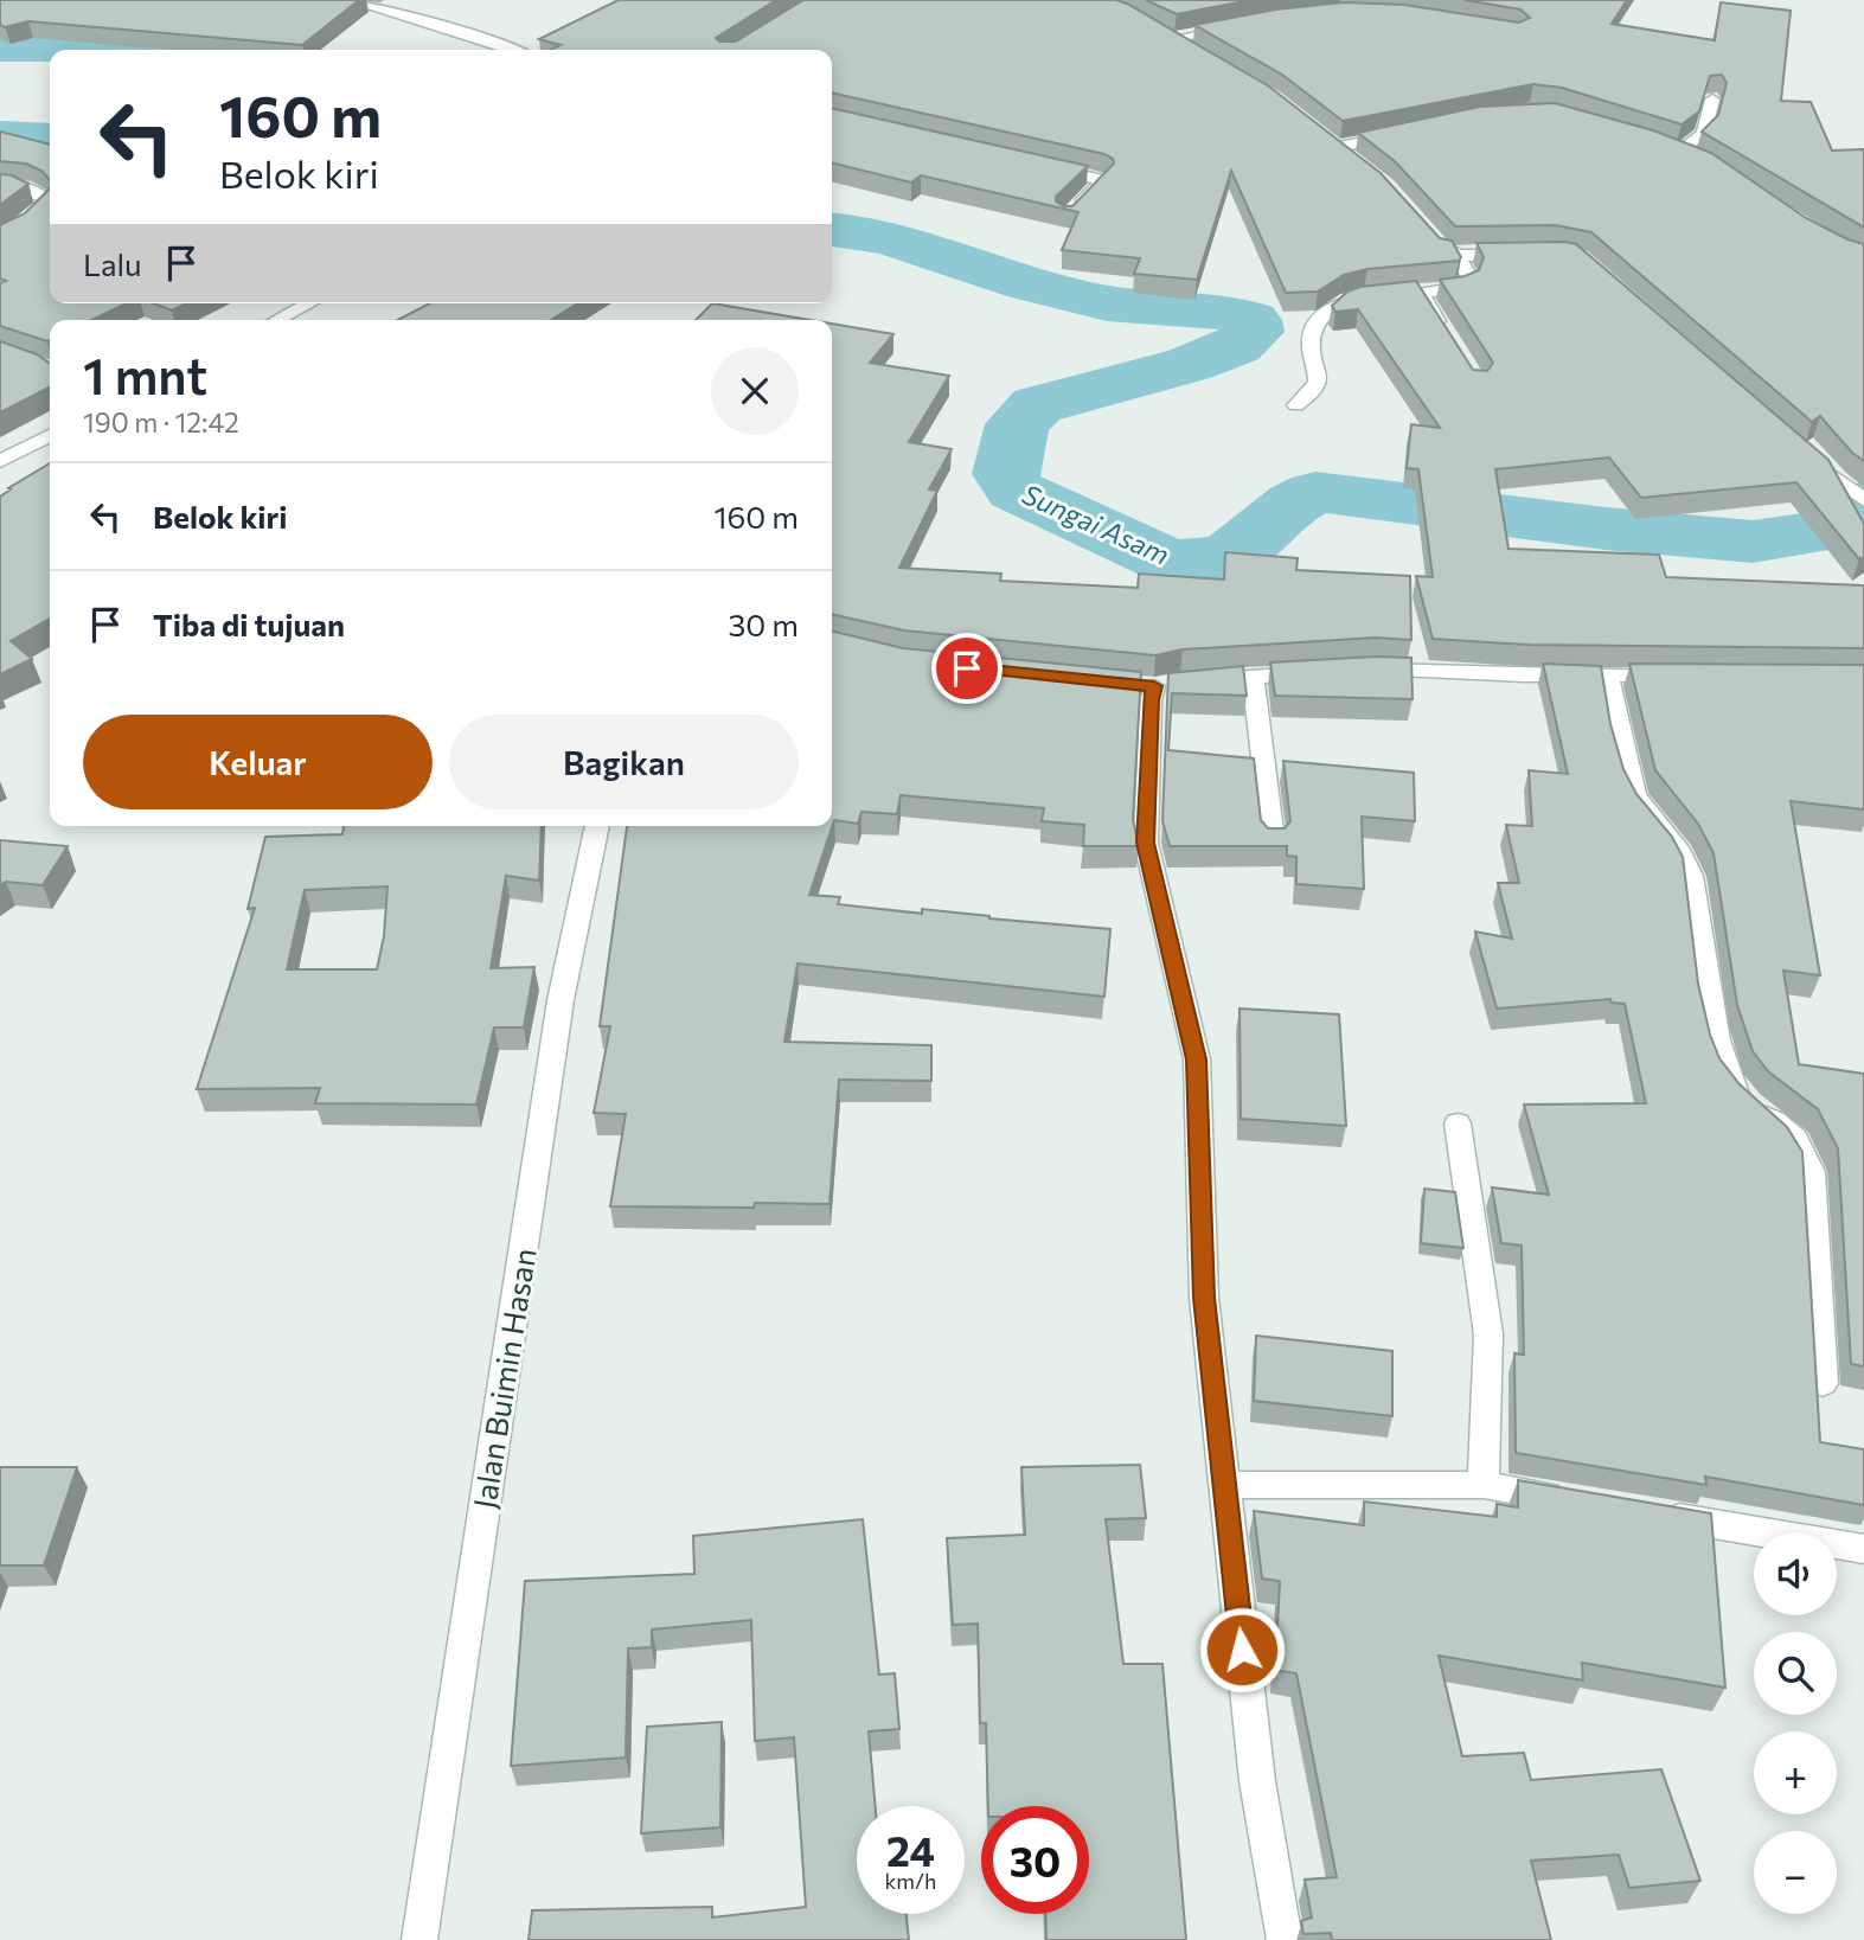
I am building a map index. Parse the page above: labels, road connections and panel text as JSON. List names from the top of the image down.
{
  "streets": {
    "street": ["Jalan Buimin Hasan"]
  },
  "water": ["Sungai Asam"],
  "page": {
    "turn": ["160 m", "Belok kiri"],
    "then": "Lalu",
    "heading": ["1 mnt", "190 m · 12:42"],
    "list": [
      {
        "name": "Belok kiri",
        "value": "160 m"
      },
      {
        "name": "Tiba di tujuan",
        "value": "30 m"
      }
    ],
    "buttons": ["Keluar", "Bagikan"],
    "map_buttons": ["+", "−"],
    "speed": "24 km/h",
    "limit": "30"
  }
}
